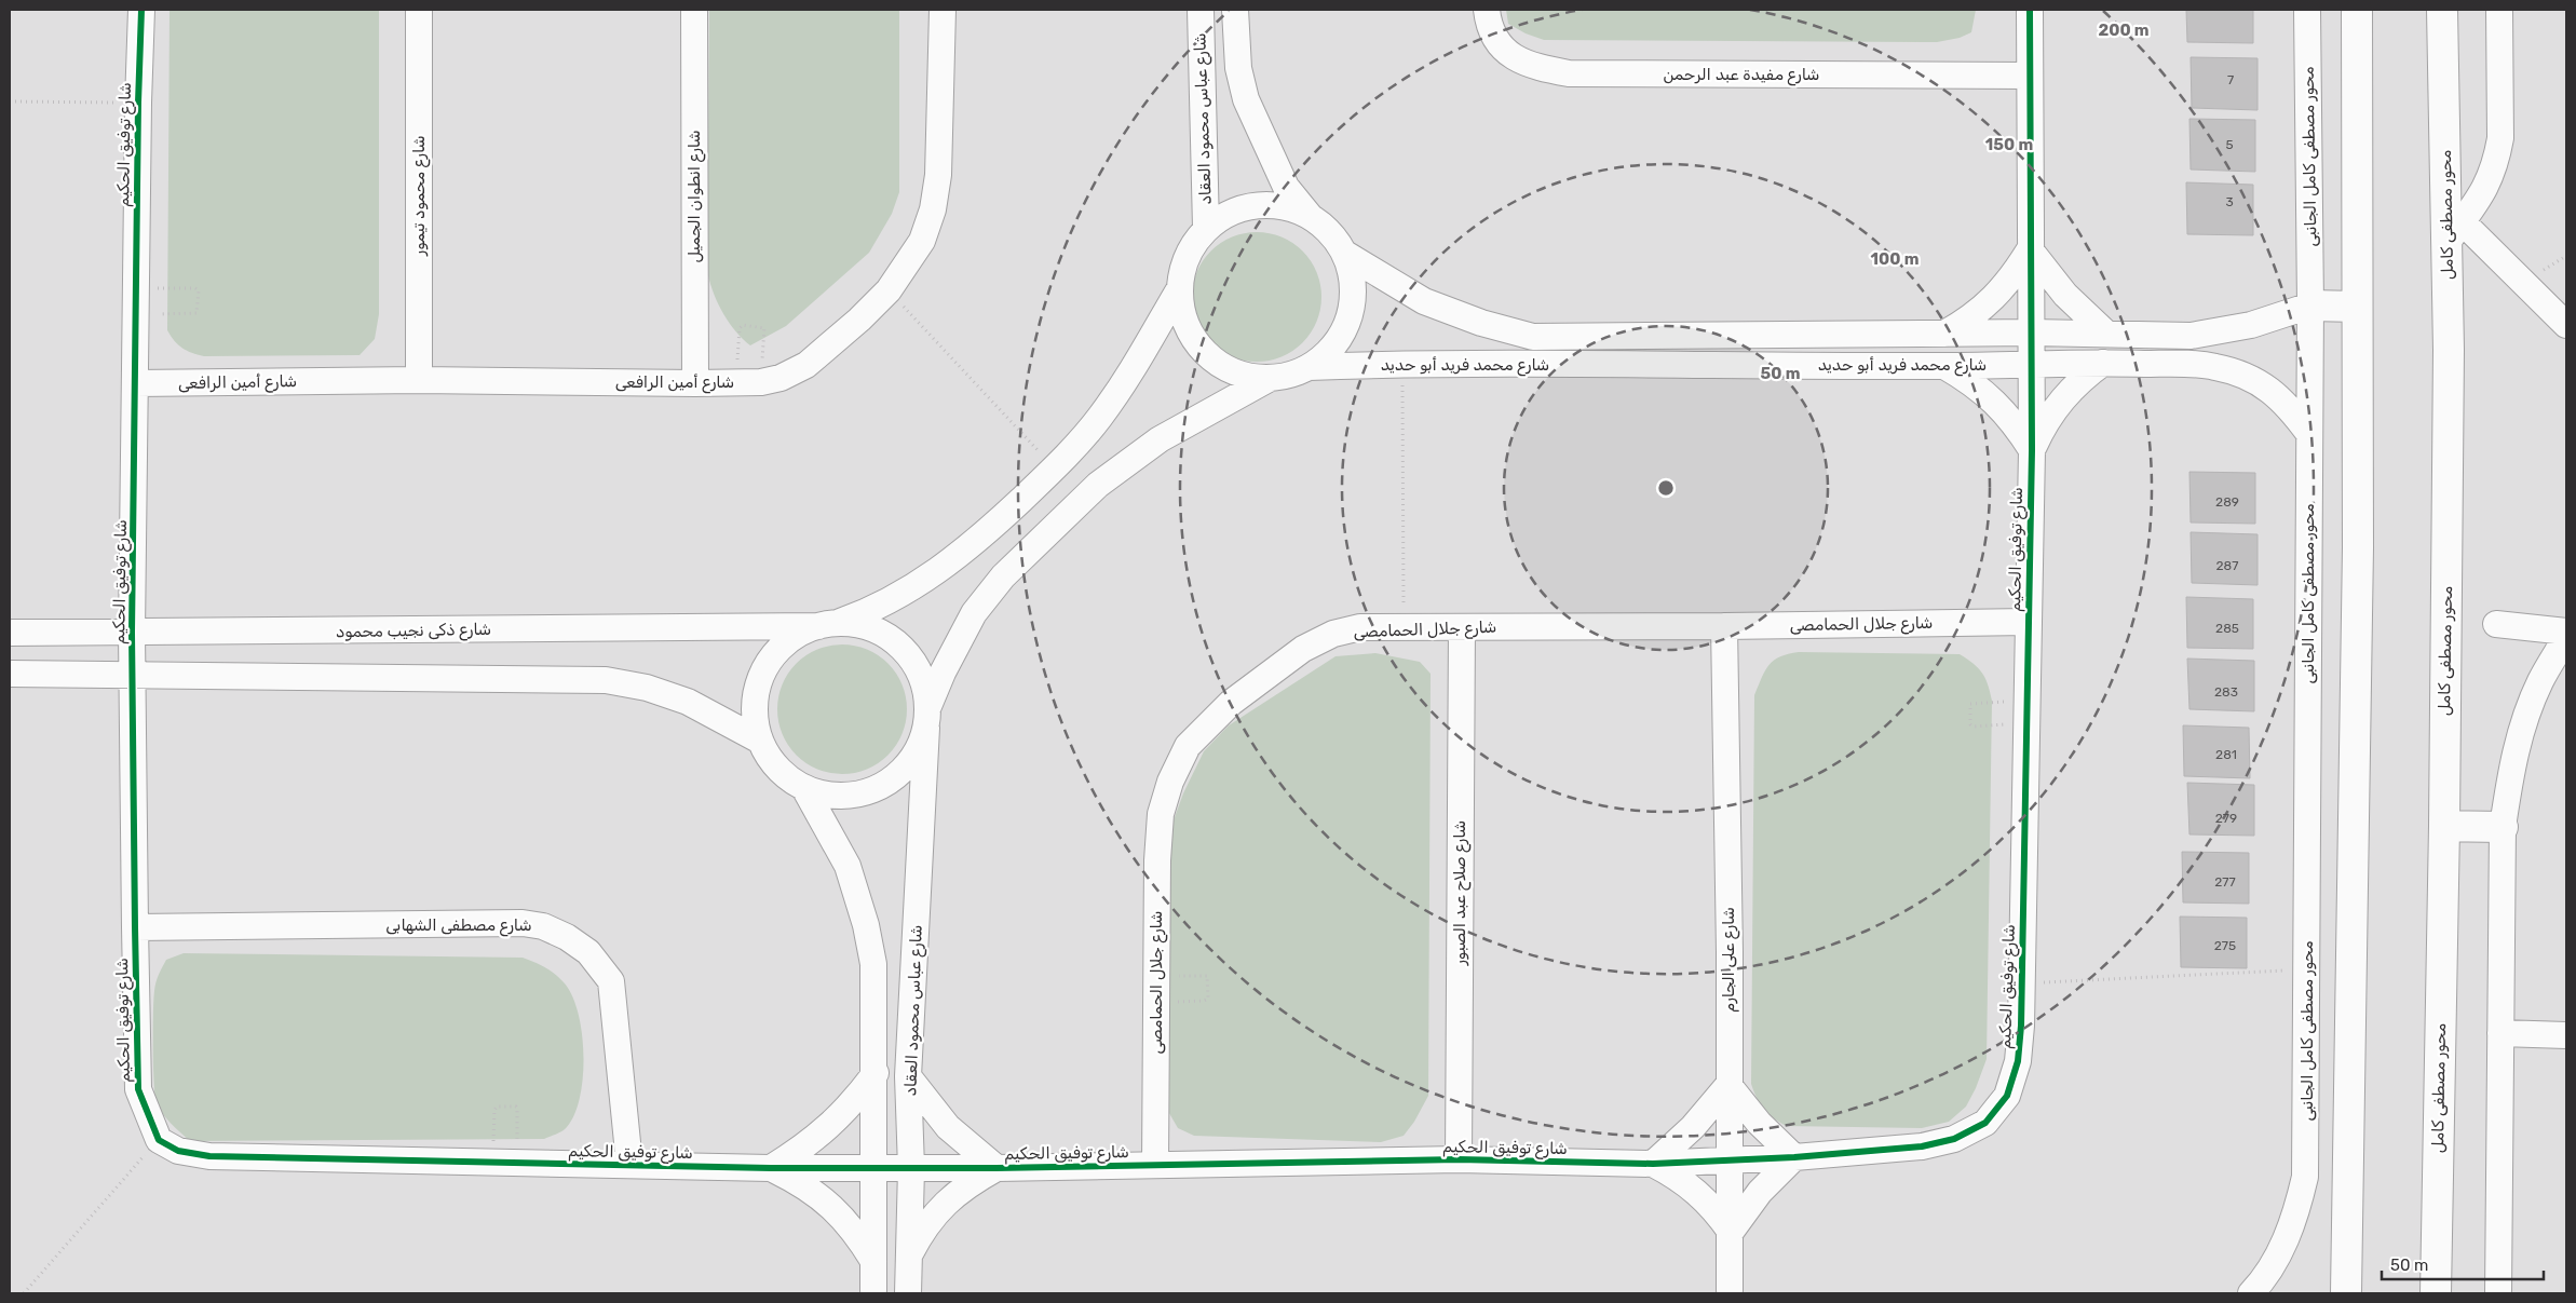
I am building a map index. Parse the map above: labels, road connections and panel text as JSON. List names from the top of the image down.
{
  "streets": {
    "main road": ["محور مصطفى كامل"],
    "street": [
      "شارع مفيدة عبد الرحمن",
      "شارع عباس محمود العقاد",
      "شارع توفيق الحكيم",
      "محور مصطفى كامل الجانبى",
      "شارع محمود تيمور",
      "شارع انطوان الجميل",
      "شارع محمد فريد أبو حديد",
      "شارع أمين الرافعى",
      "شارع جلال الحمامصى",
      "شارع ذكى نجيب محمود",
      "شارع صلاح عبد الصبور",
      "شارع مصطفى الشهابى",
      "شارع على الجارم"
    ]
  },
  "crossings": [
    ["شارع مفيدة عبد الرحمن", "شارع توفيق الحكيم"],
    ["شارع عباس محمود العقاد", "شارع توفيق الحكيم"],
    ["شارع عباس محمود العقاد", "شارع محمد فريد أبو حديد"],
    ["شارع عباس محمود العقاد", "شارع ذكى نجيب محمود"],
    ["شارع توفيق الحكيم", "شارع محمد فريد أبو حديد"],
    ["شارع توفيق الحكيم", "شارع أمين الرافعى"],
    ["شارع توفيق الحكيم", "شارع جلال الحمامصى"],
    ["شارع توفيق الحكيم", "شارع ذكى نجيب محمود"],
    ["شارع توفيق الحكيم", "شارع صلاح عبد الصبور"],
    ["شارع توفيق الحكيم", "شارع مصطفى الشهابى"],
    ["شارع توفيق الحكيم", "شارع على الجارم"],
    ["محور مصطفى كامل الجانبى", "شارع محمد فريد أبو حديد"],
    ["شارع محمود تيمور", "شارع أمين الرافعى"],
    ["شارع انطوان الجميل", "شارع أمين الرافعى"],
    ["شارع جلال الحمامصى", "شارع صلاح عبد الصبور"],
    ["شارع جلال الحمامصى", "شارع على الجارم"]
  ],
  "house_numbers": [
    "7",
    "5",
    "3",
    "289",
    "287",
    "285",
    "283",
    "281",
    "279",
    "277",
    "275"
  ],
  "scale_bar": "50 m",
  "rings": [
    "200 m",
    "150 m",
    "100 m",
    "50 m"
  ]
}
